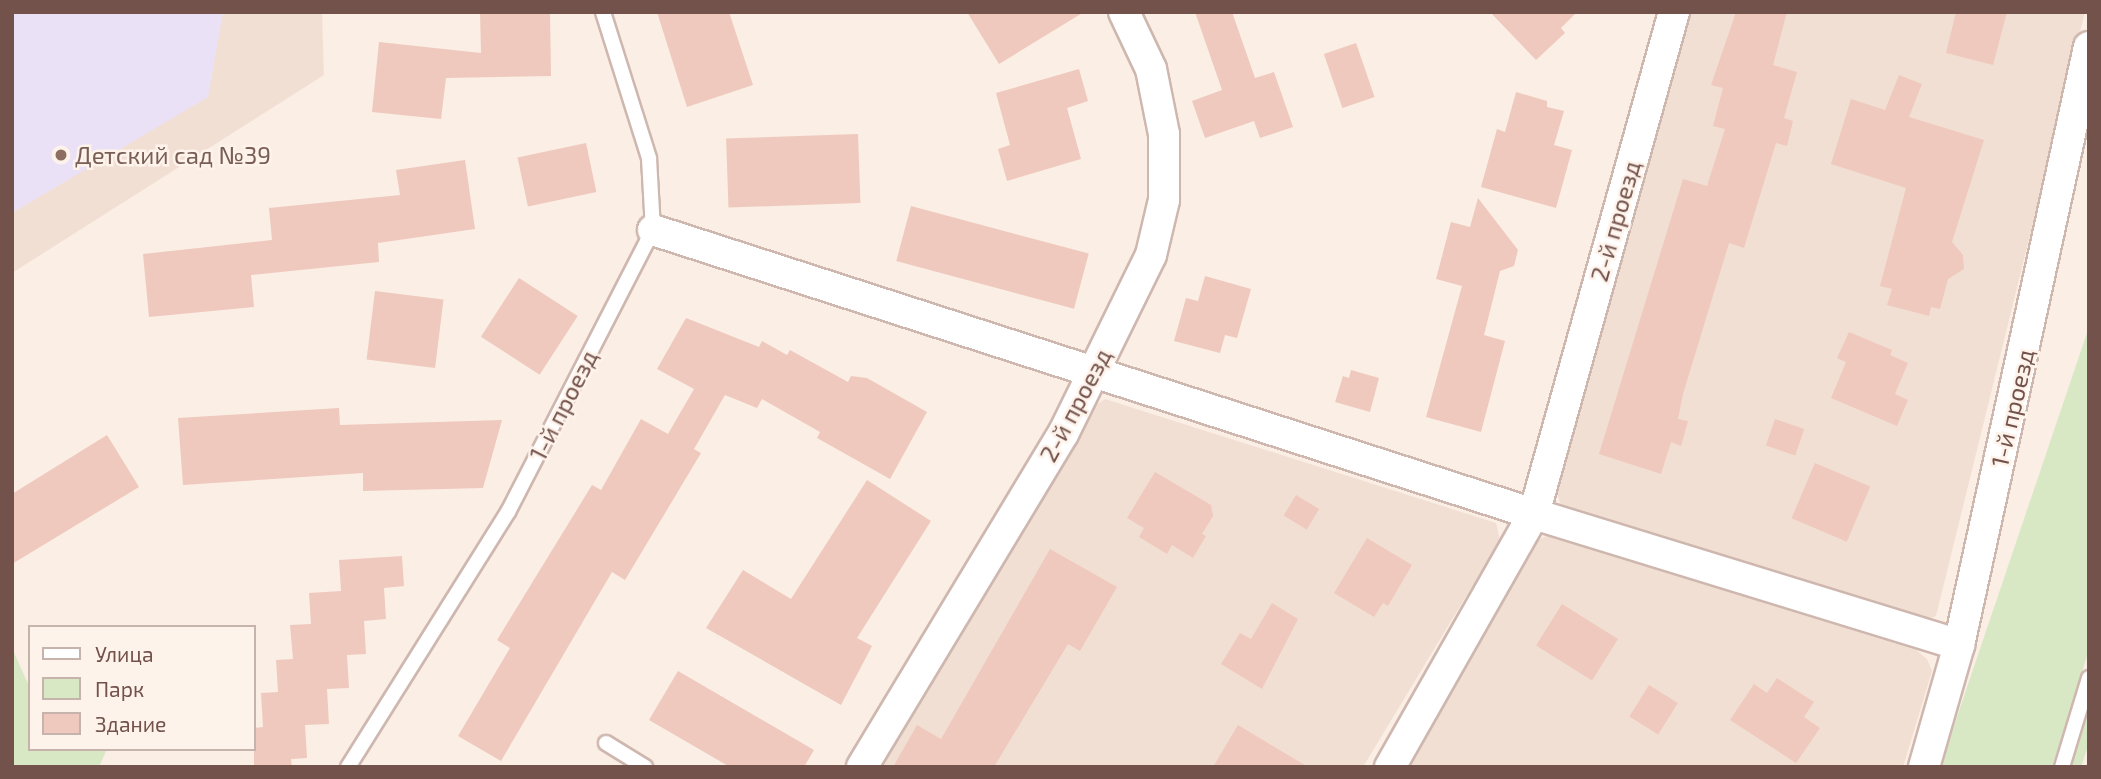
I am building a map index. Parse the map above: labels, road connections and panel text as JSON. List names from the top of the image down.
{
  "streets": {
    "street": ["2-й проезд", "1-й проезд"]
  },
  "places": ["Детский сад №39"],
  "legend": ["Улица", "Парк", "Здание"]
}
